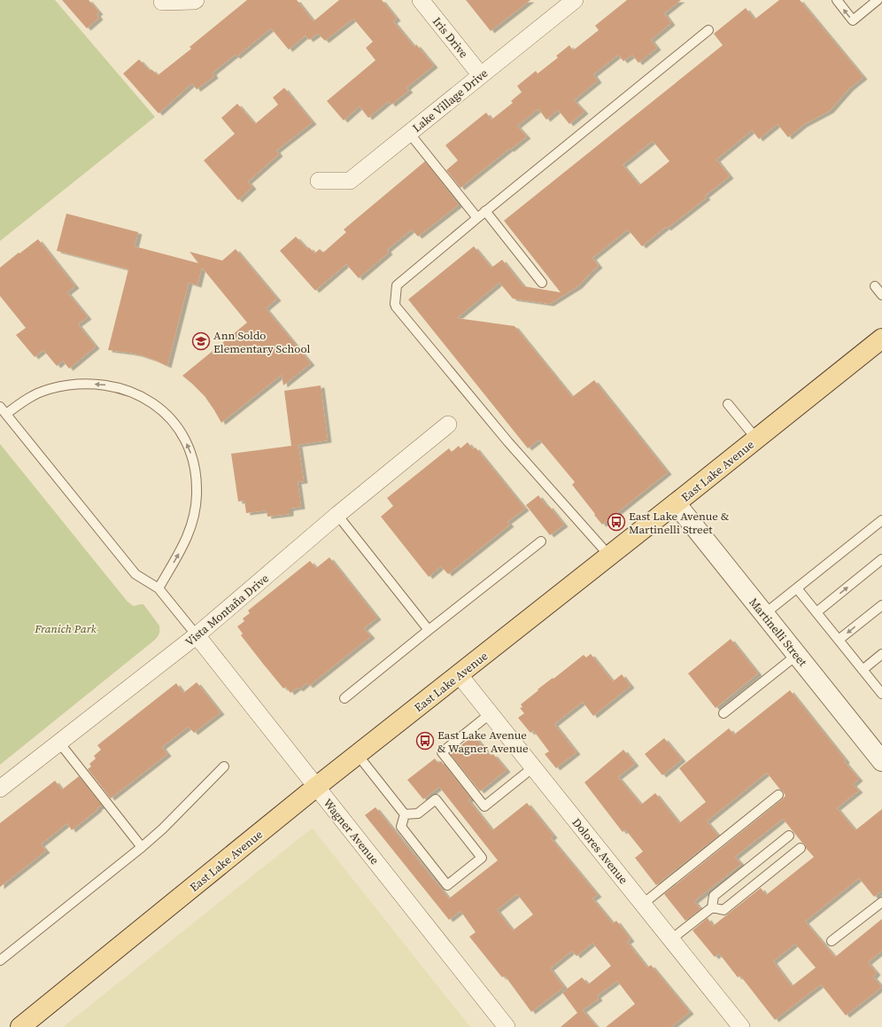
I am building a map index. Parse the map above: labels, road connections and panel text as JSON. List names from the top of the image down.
{
  "streets": {
    "main road": ["East Lake Avenue"],
    "street": [
      "Iris Drive",
      "Lake Village Drive",
      "Vista Montaña Drive",
      "Martinelli Street",
      "Wagner Avenue",
      "Dolores Avenue"
    ]
  },
  "crossings": [
    ["Iris Drive", "Lake Village Drive"],
    ["East Lake Avenue", "Martinelli Street"],
    ["East Lake Avenue", "Wagner Avenue"],
    ["East Lake Avenue", "Dolores Avenue"],
    ["Vista Montaña Drive", "Wagner Avenue"]
  ],
  "parks": ["Franich Park"],
  "places": {
    "school or university": ["Ann Soldo Elementary School"],
    "bus stop": ["East Lake Avenue & Martinelli Street", "East Lake Avenue & Wagner Avenue"]
  }
}
